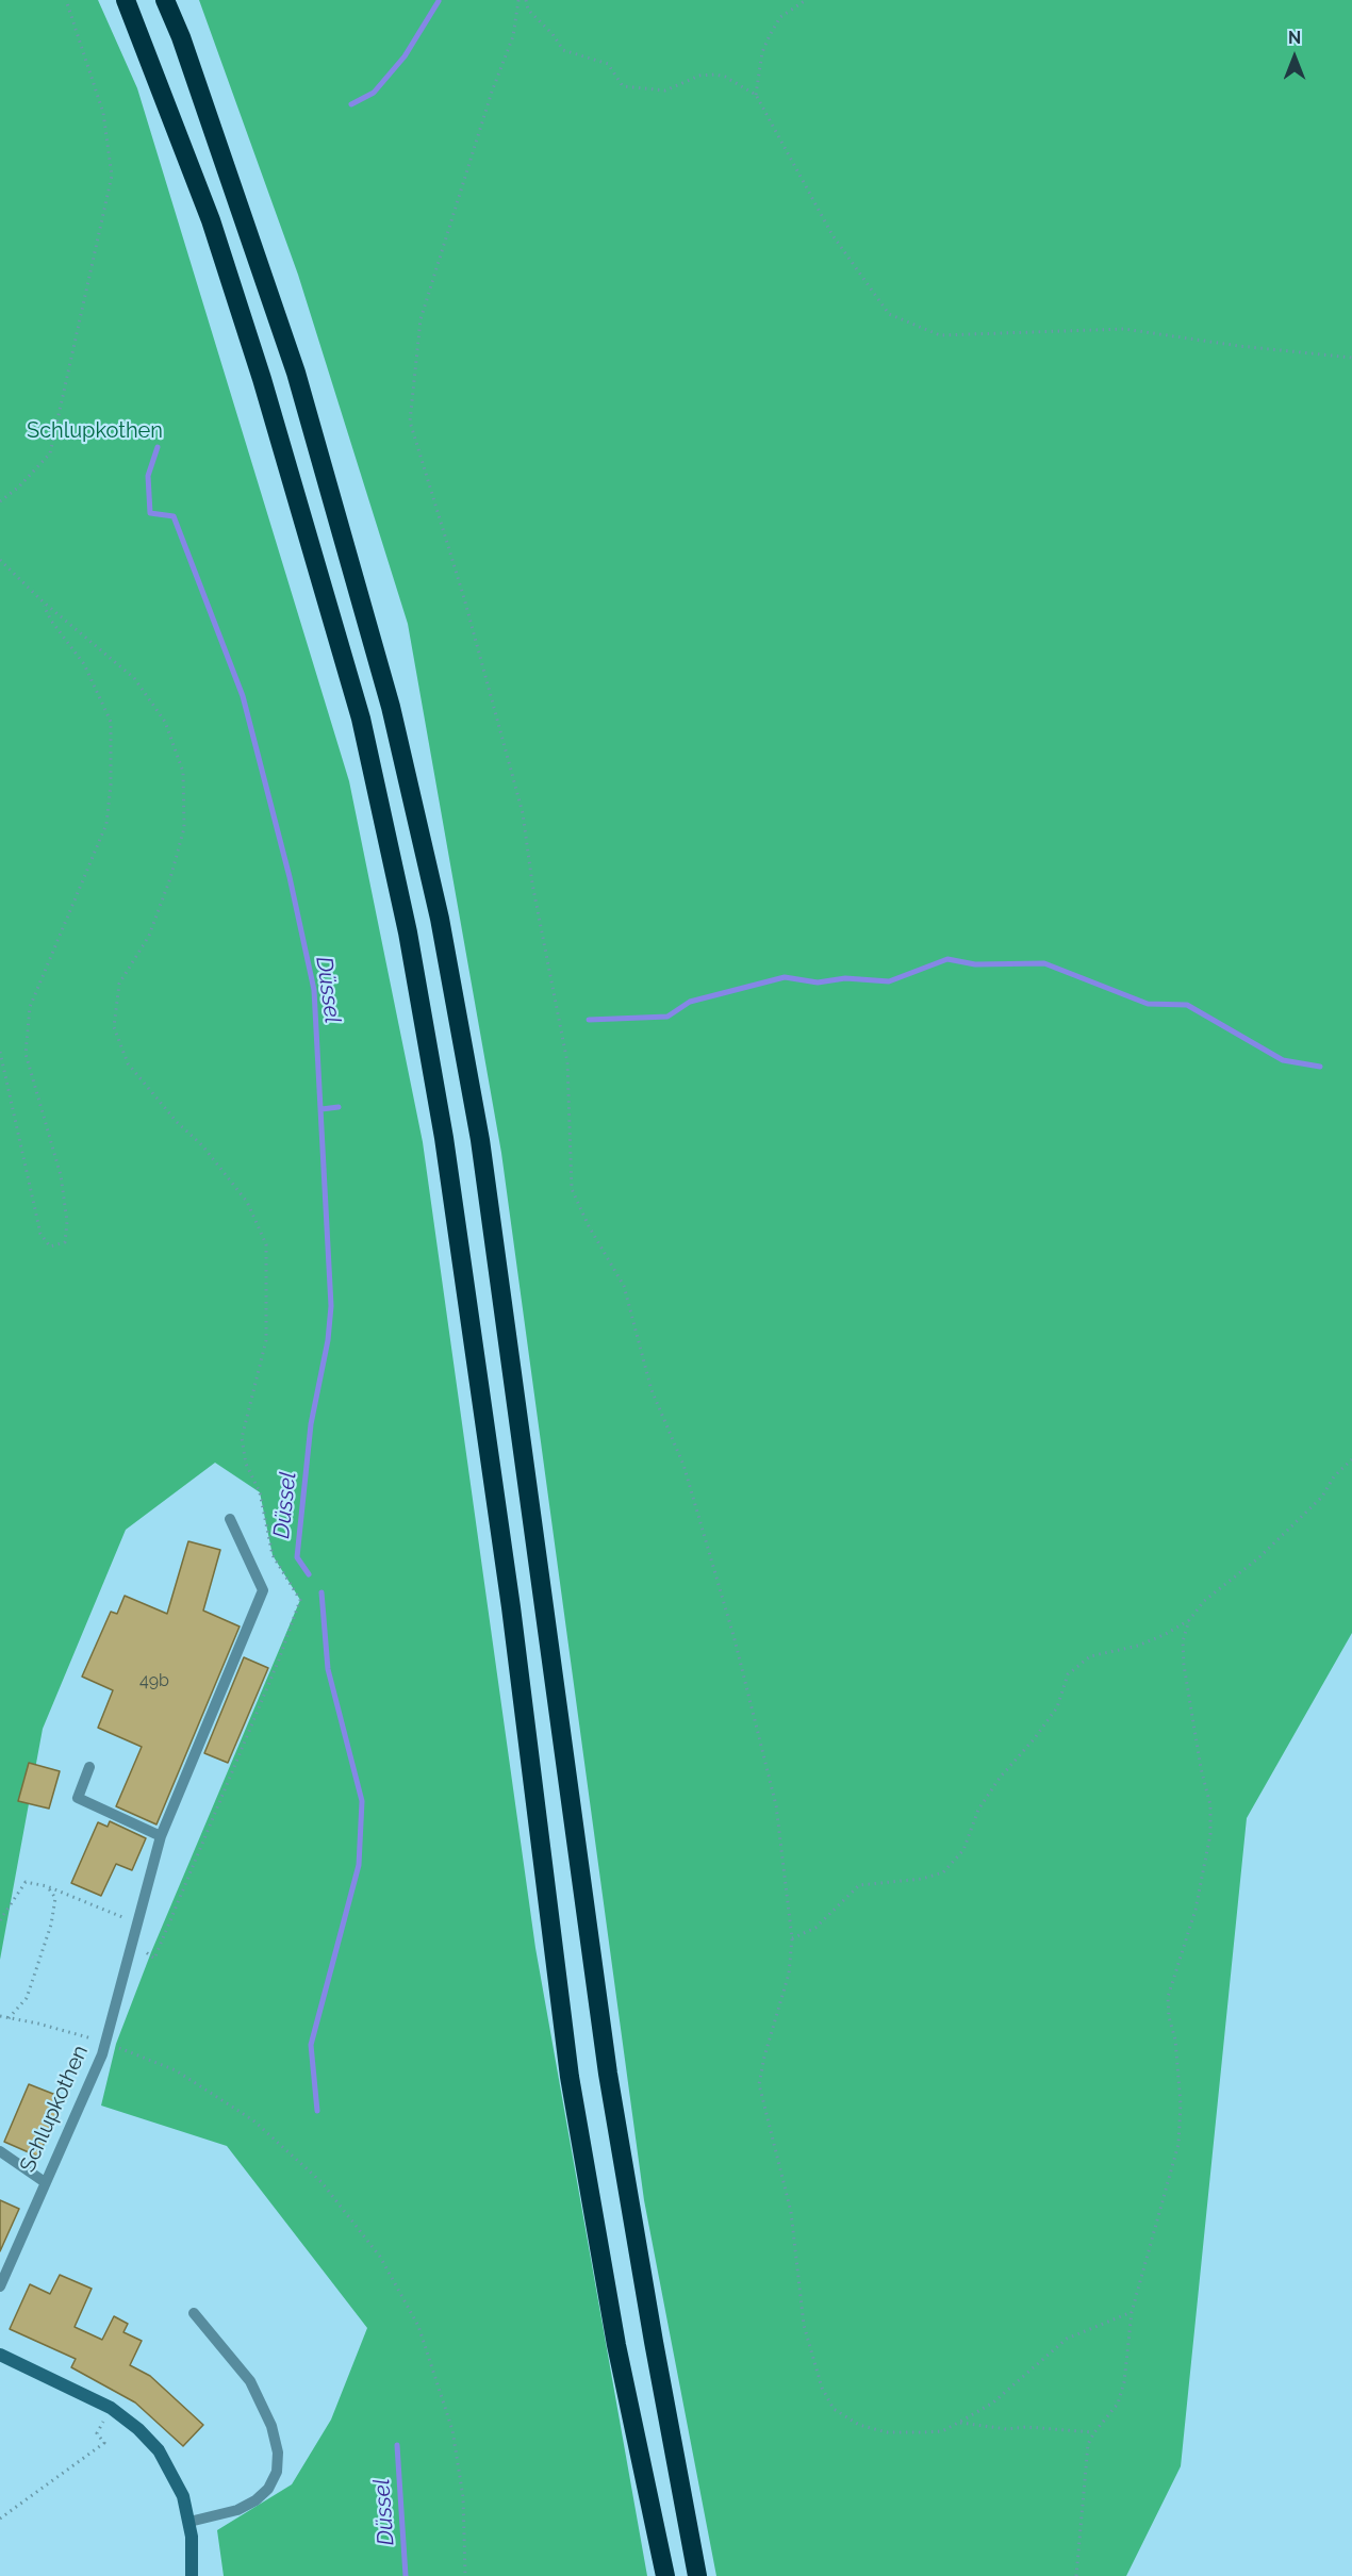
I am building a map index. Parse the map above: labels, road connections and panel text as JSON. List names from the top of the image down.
{
  "streets": {
    "lane": ["Schlupkothen"]
  },
  "water": ["Düssel"],
  "parks": ["Schlupkothen"],
  "house_numbers": ["49b"],
  "north": "top"
}
